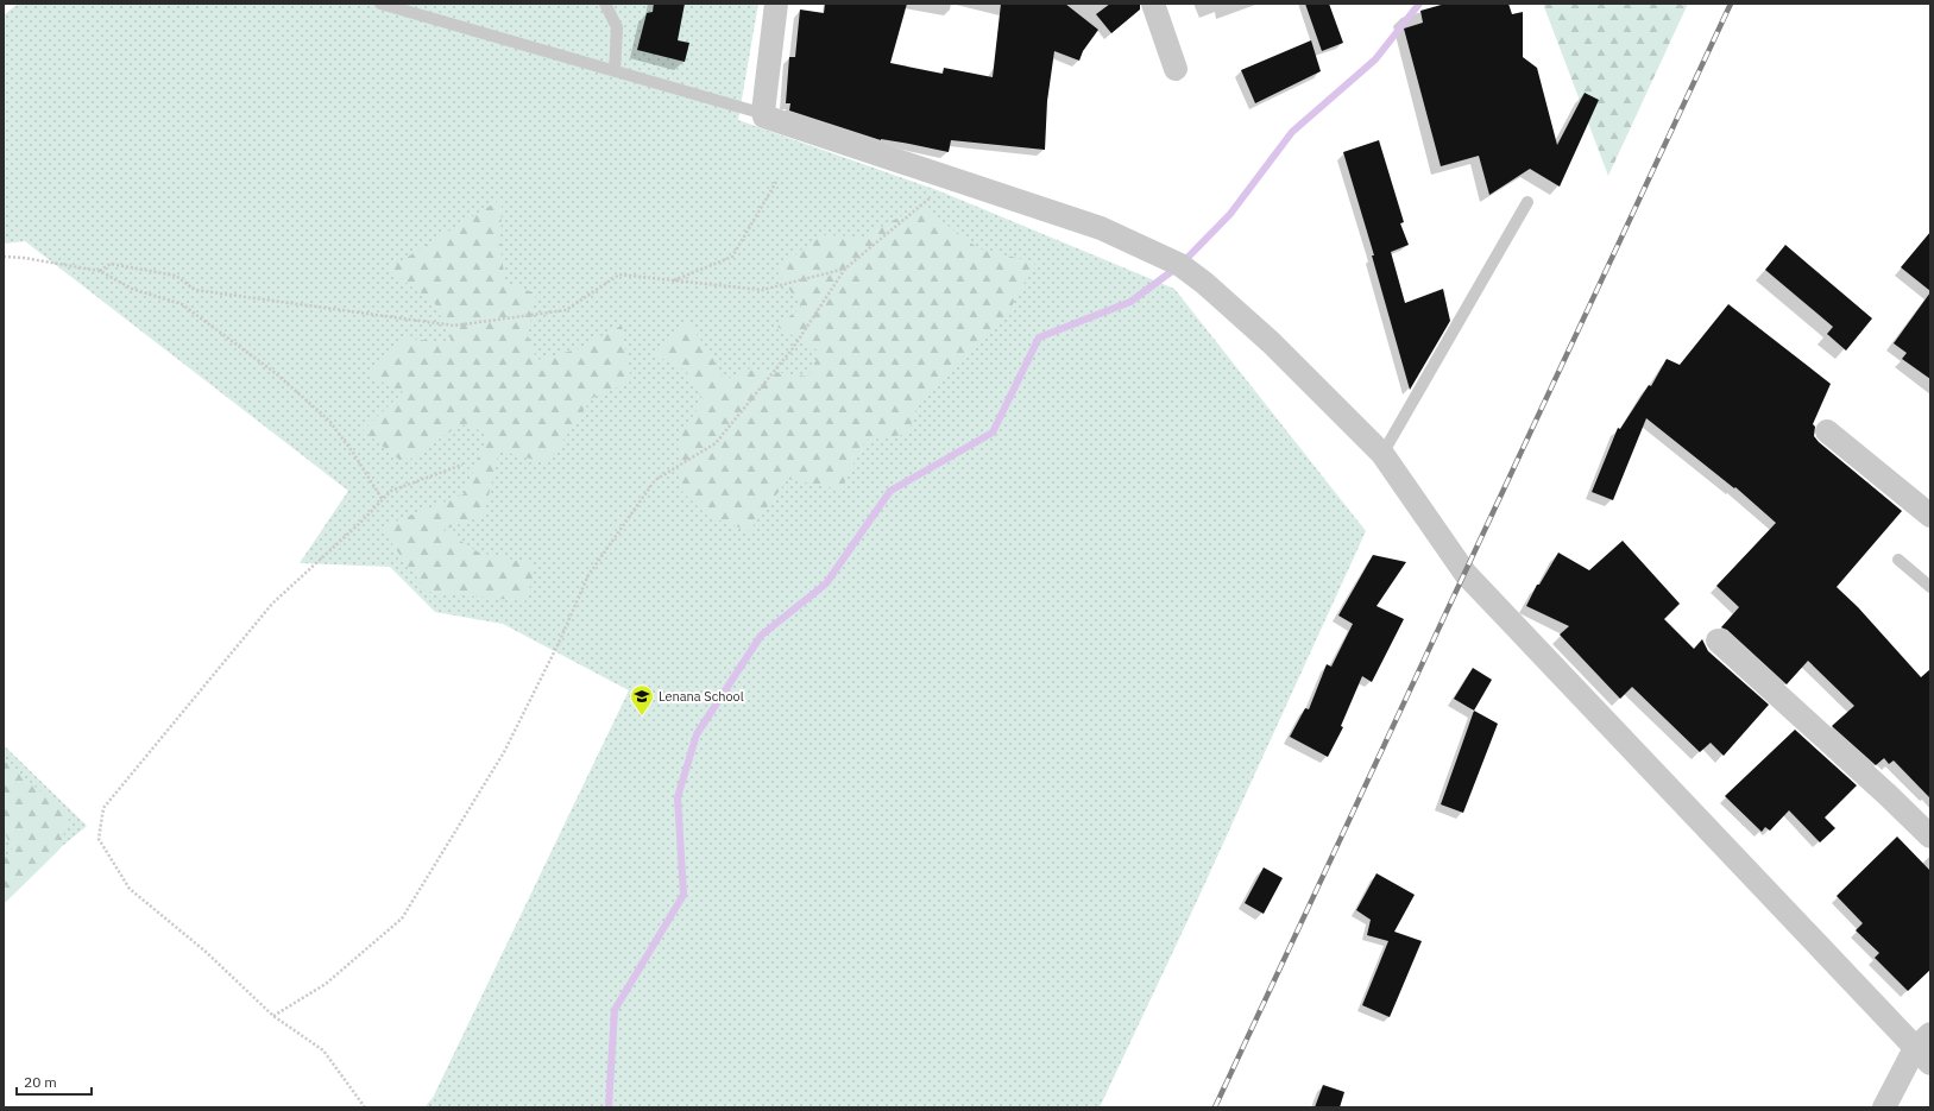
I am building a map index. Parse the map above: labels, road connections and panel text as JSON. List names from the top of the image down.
{
  "places": {
    "school or university": ["Lenana School"]
  },
  "scale_bar": "20 m"
}
